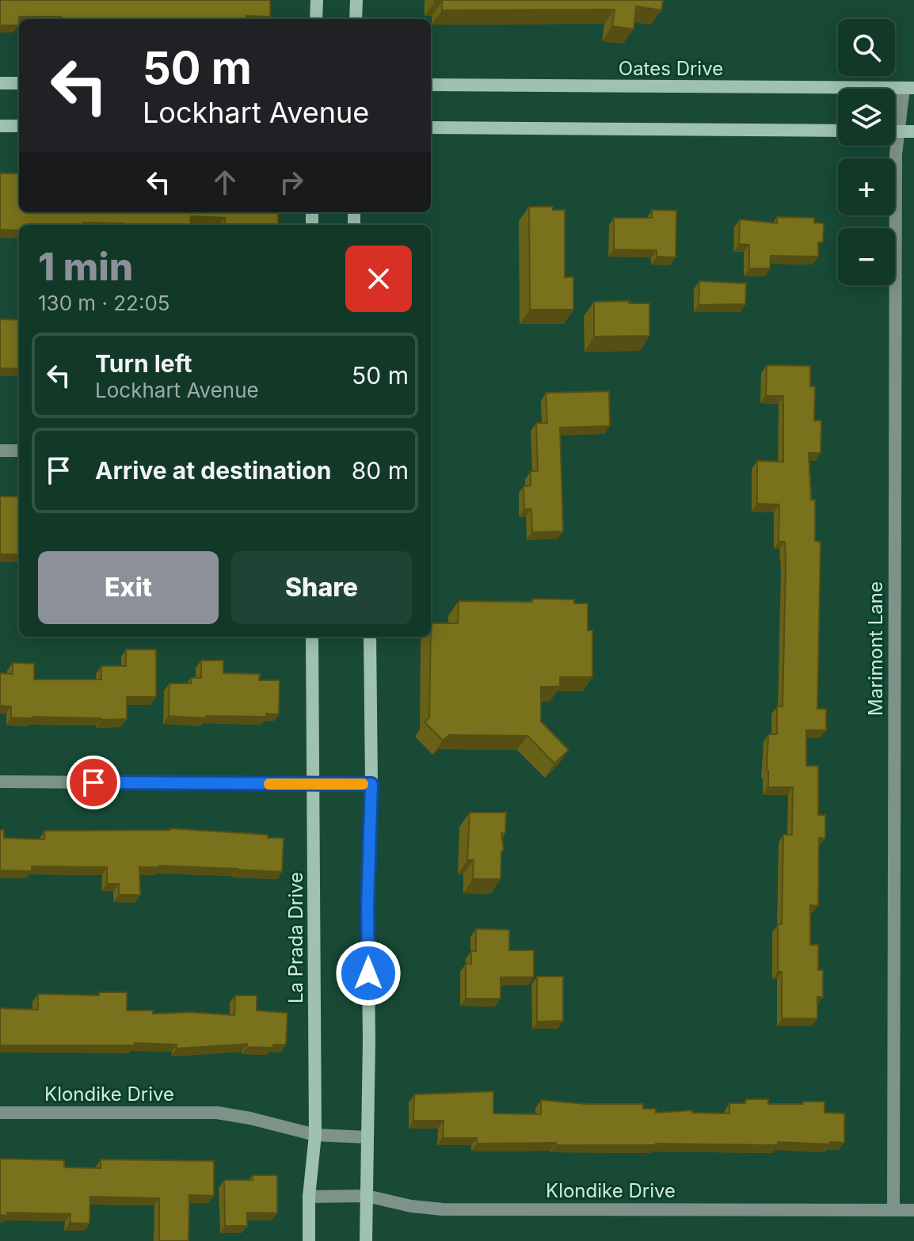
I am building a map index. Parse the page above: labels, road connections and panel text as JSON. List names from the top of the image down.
{
  "streets": {
    "main road": ["Oates Drive", "La Prada Drive"],
    "street": ["Marimont Lane", "Klondike Drive"]
  },
  "crossings": [
    ["Oates Drive", "Marimont Lane"],
    ["Marimont Lane", "Klondike Drive"],
    ["La Prada Drive", "Klondike Drive"]
  ],
  "page": {
    "map_buttons": ["+", "−"],
    "turn": ["50 m", "Lockhart Avenue"],
    "heading": ["1 min", "130 m · 22:05"],
    "list": [
      {
        "name": "Turn left",
        "note": "Lockhart Avenue",
        "value": "50 m"
      },
      {
        "name": "Arrive at destination",
        "value": "80 m"
      }
    ],
    "buttons": ["Exit", "Share"]
  }
}
